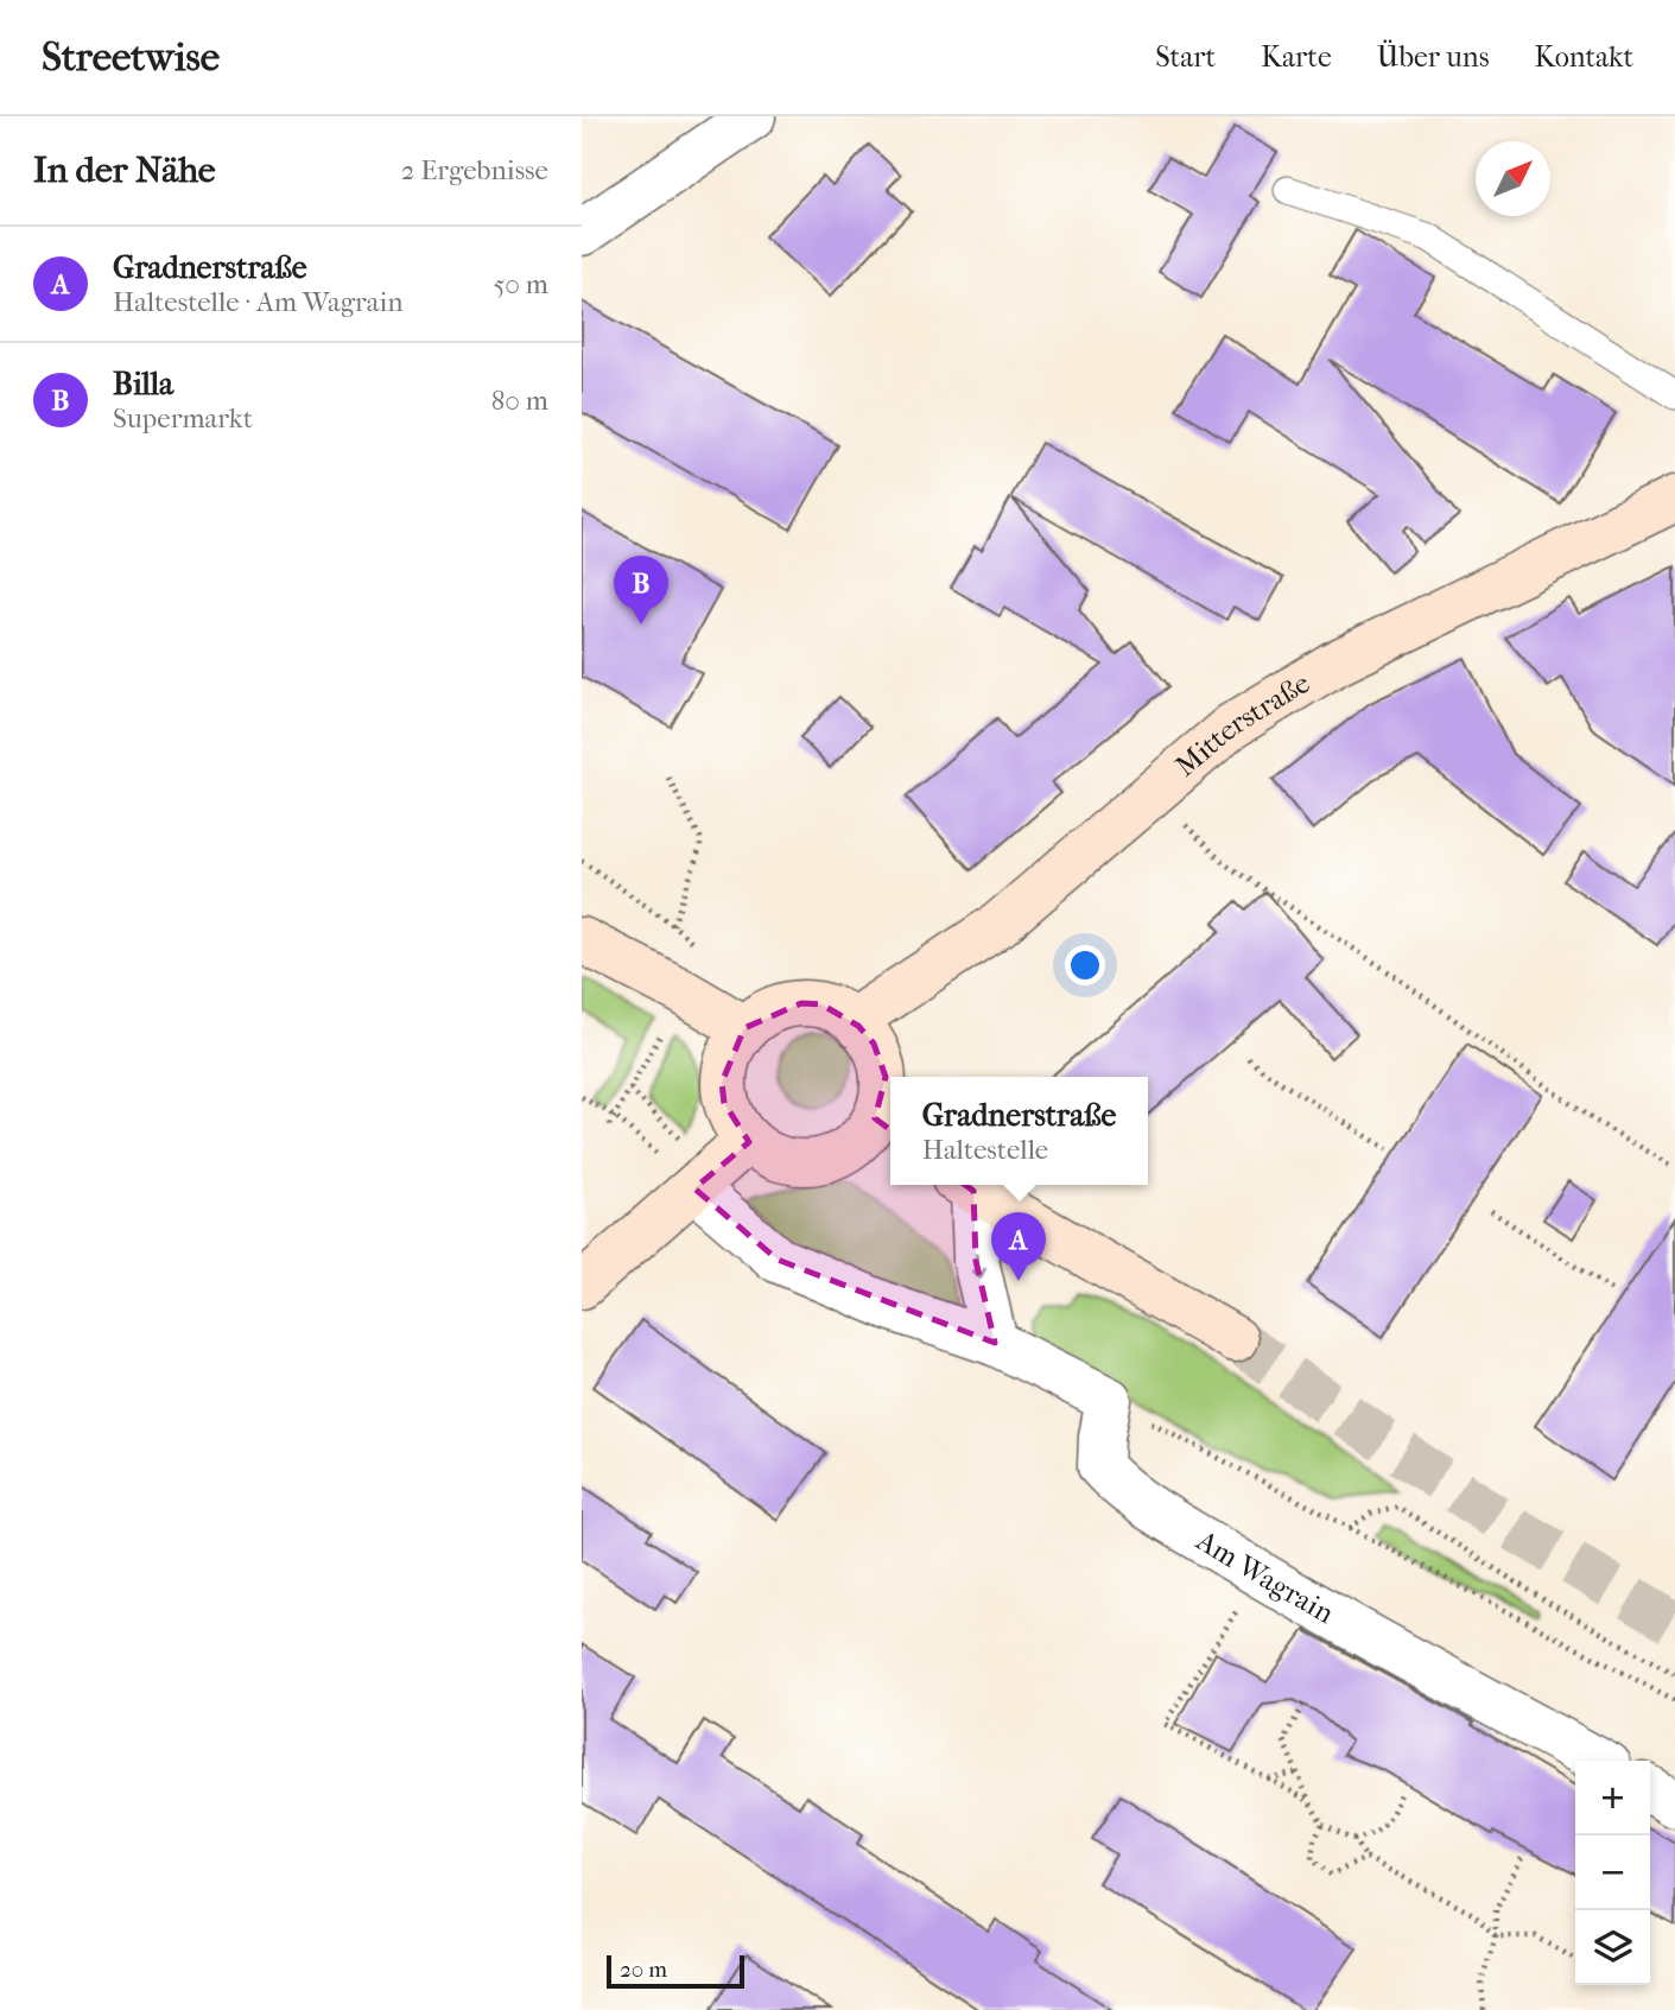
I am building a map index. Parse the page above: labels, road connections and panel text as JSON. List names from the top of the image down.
{
  "streets": {
    "main road": ["Mitterstraße"],
    "street": ["Am Wagrain"]
  },
  "scale_bar": "20 m",
  "north": "top right",
  "page": {
    "header": "Streetwise",
    "nav": [
      "Start",
      "Karte",
      "Über uns",
      "Kontakt"
    ],
    "heading": ["In der Nähe", "2 Ergebnisse"],
    "list": [
      {
        "mark": "A",
        "name": "Gradnerstraße",
        "note": "Haltestelle · Am Wagrain",
        "value": "50 m"
      },
      {
        "mark": "B",
        "name": "Billa",
        "note": "Supermarkt",
        "value": "80 m"
      }
    ],
    "pins": ["B", "A"],
    "popup": ["Gradnerstraße", "Haltestelle"],
    "map_buttons": ["+", "−"],
    "scale": "20 m"
  }
}
